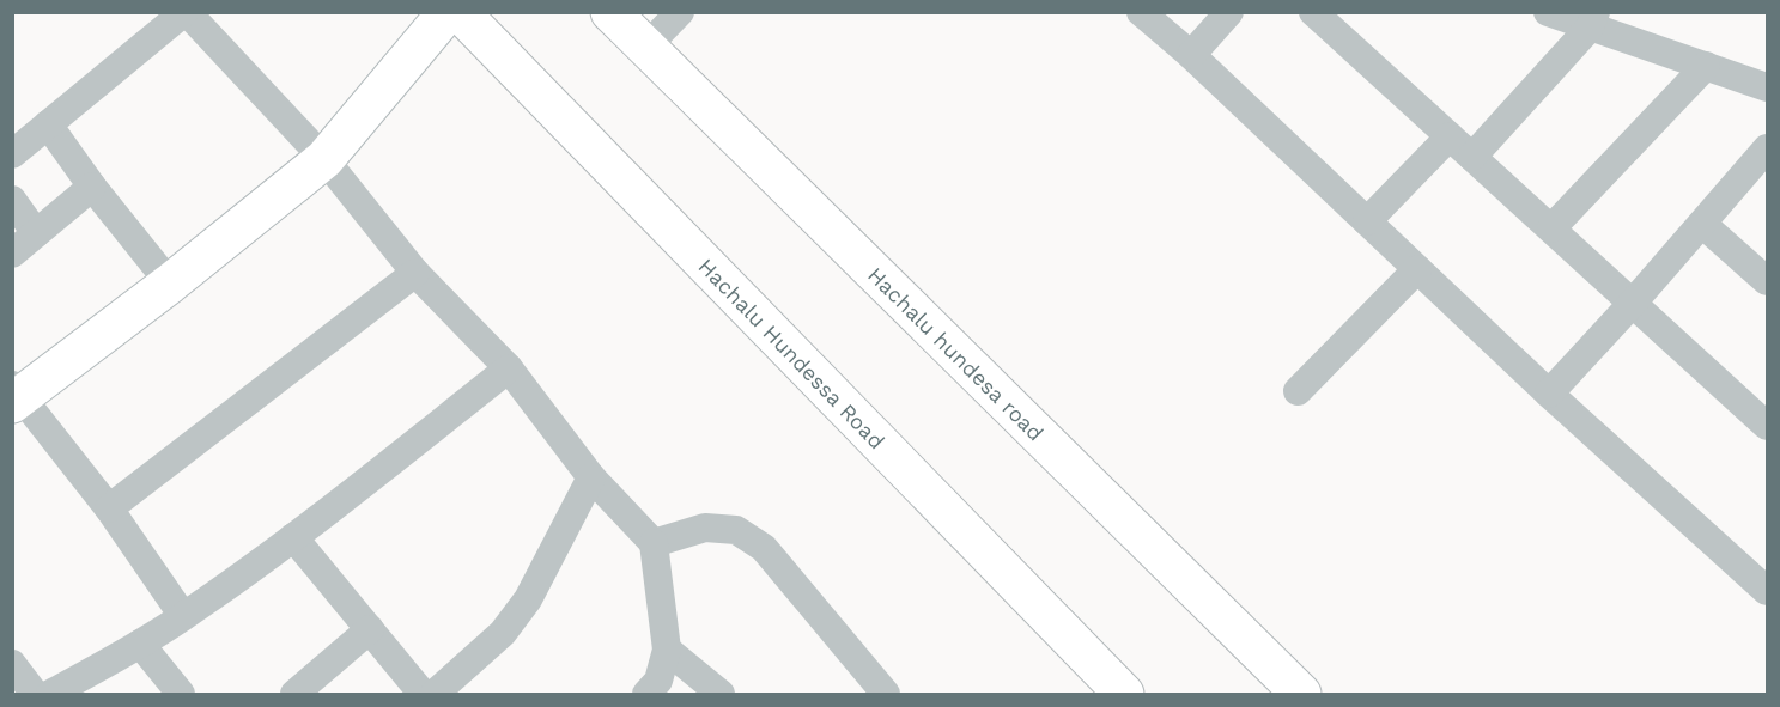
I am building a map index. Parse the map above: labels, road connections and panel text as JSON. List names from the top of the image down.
{
  "streets": {
    "main road": ["Hachalu hundesa road", "Hachalu Hundessa Road"]
  }
}
